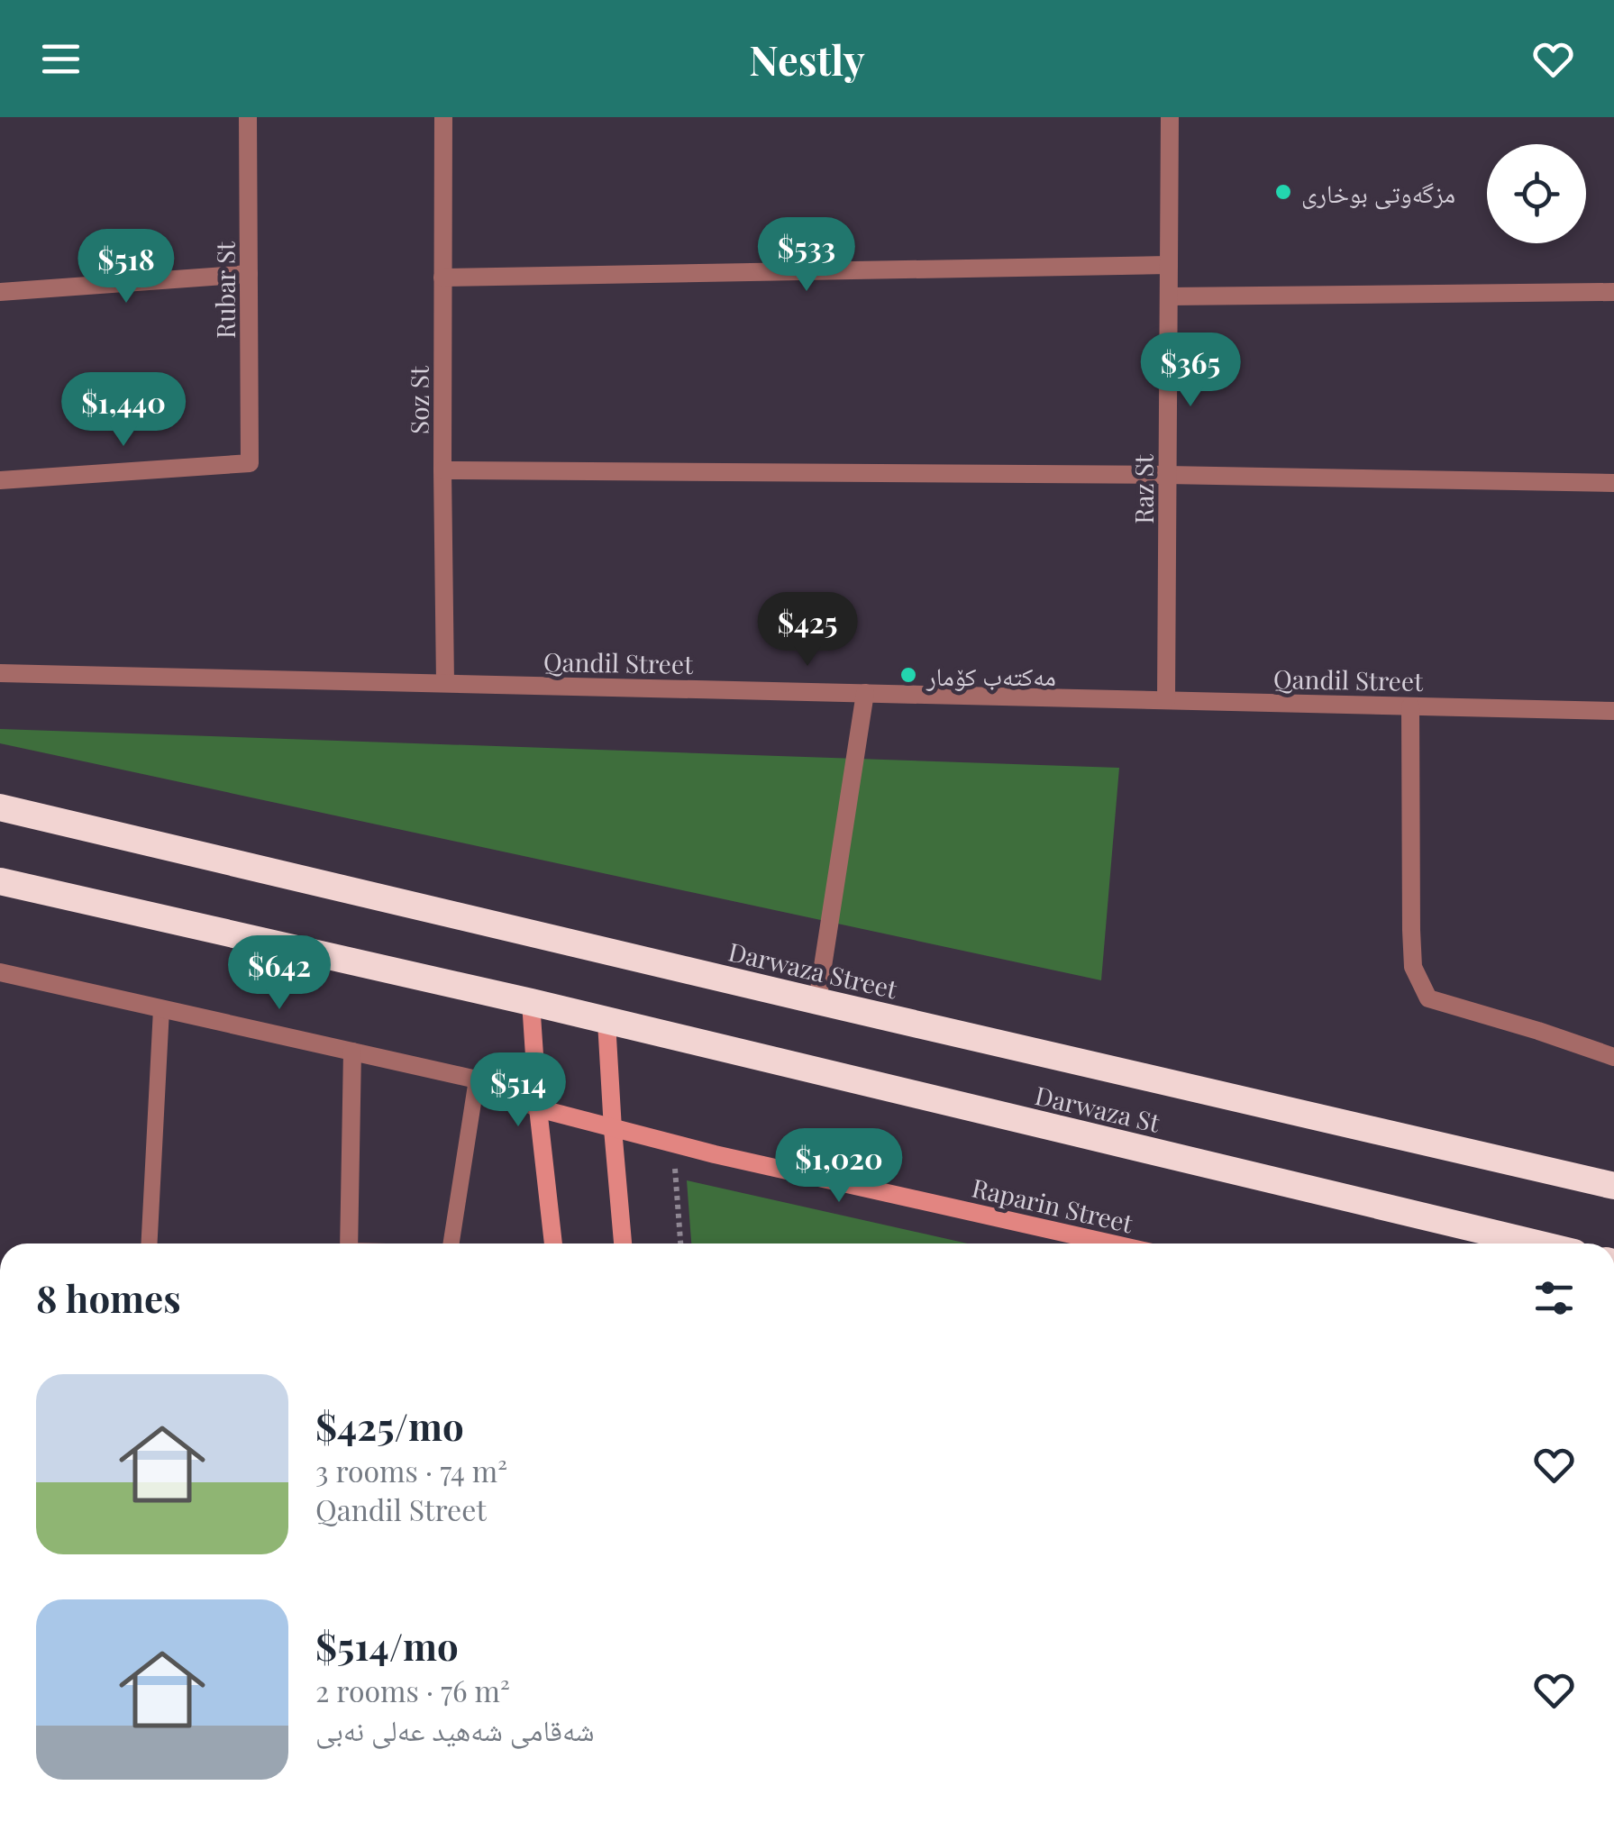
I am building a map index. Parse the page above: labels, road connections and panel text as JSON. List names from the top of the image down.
{
  "streets": {
    "highway": ["Darwaza Street", "Darwaza St"],
    "street": [
      "Rubar St",
      "Soz St",
      "Raz St",
      "Qandil Street",
      "Raparin Street"
    ]
  },
  "crossings": [
    ["Soz St", "Qandil Street"],
    ["Raz St", "Qandil Street"]
  ],
  "places": ["مزگەوتی بوخاری", "مەکتەب کۆمار"],
  "page": {
    "header": "Nestly",
    "price": [
      "$533",
      "$518",
      "$365",
      "$1,440",
      "$425",
      "$642",
      "$514",
      "$1,020"
    ],
    "heading": "8 homes",
    "list": [
      {
        "name": "$425/mo",
        "note": "3 rooms · 74 m² · Qandil Street"
      },
      {
        "name": "$514/mo",
        "note": "2 rooms · 76 m² · شەقامی شەهید عەلی نەبی"
      }
    ]
  }
}
